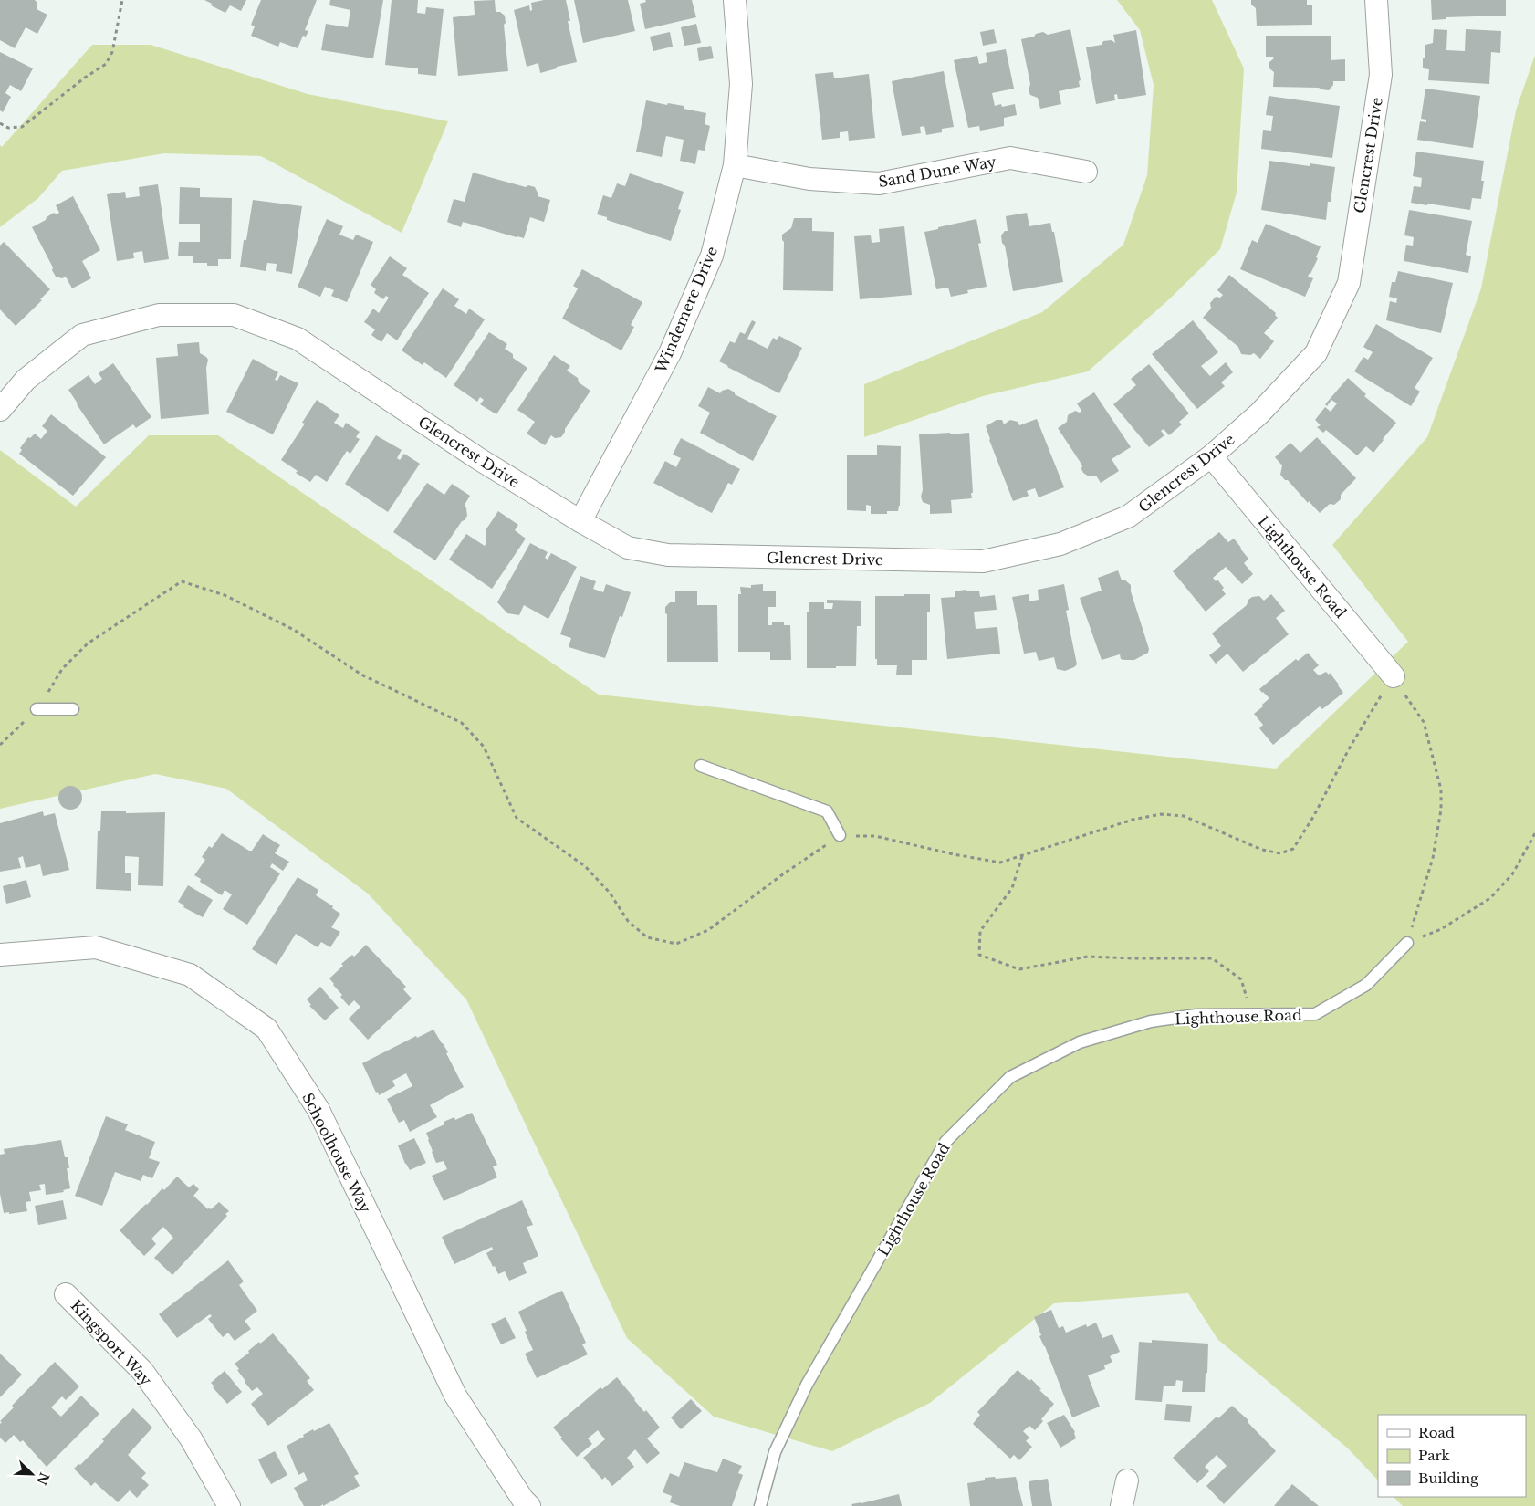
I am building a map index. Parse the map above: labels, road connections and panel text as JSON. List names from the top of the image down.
{
  "streets": {
    "street": [
      "Glencrest Drive",
      "Sand Dune Way",
      "Windemere Drive",
      "Lighthouse Road",
      "Schoolhouse Way",
      "Kingsport Way"
    ]
  },
  "crossings": [
    ["Glencrest Drive", "Windemere Drive"],
    ["Glencrest Drive", "Lighthouse Road"],
    ["Sand Dune Way", "Windemere Drive"]
  ],
  "legend": ["Road", "Park", "Building"],
  "north": "bottom right"
}
